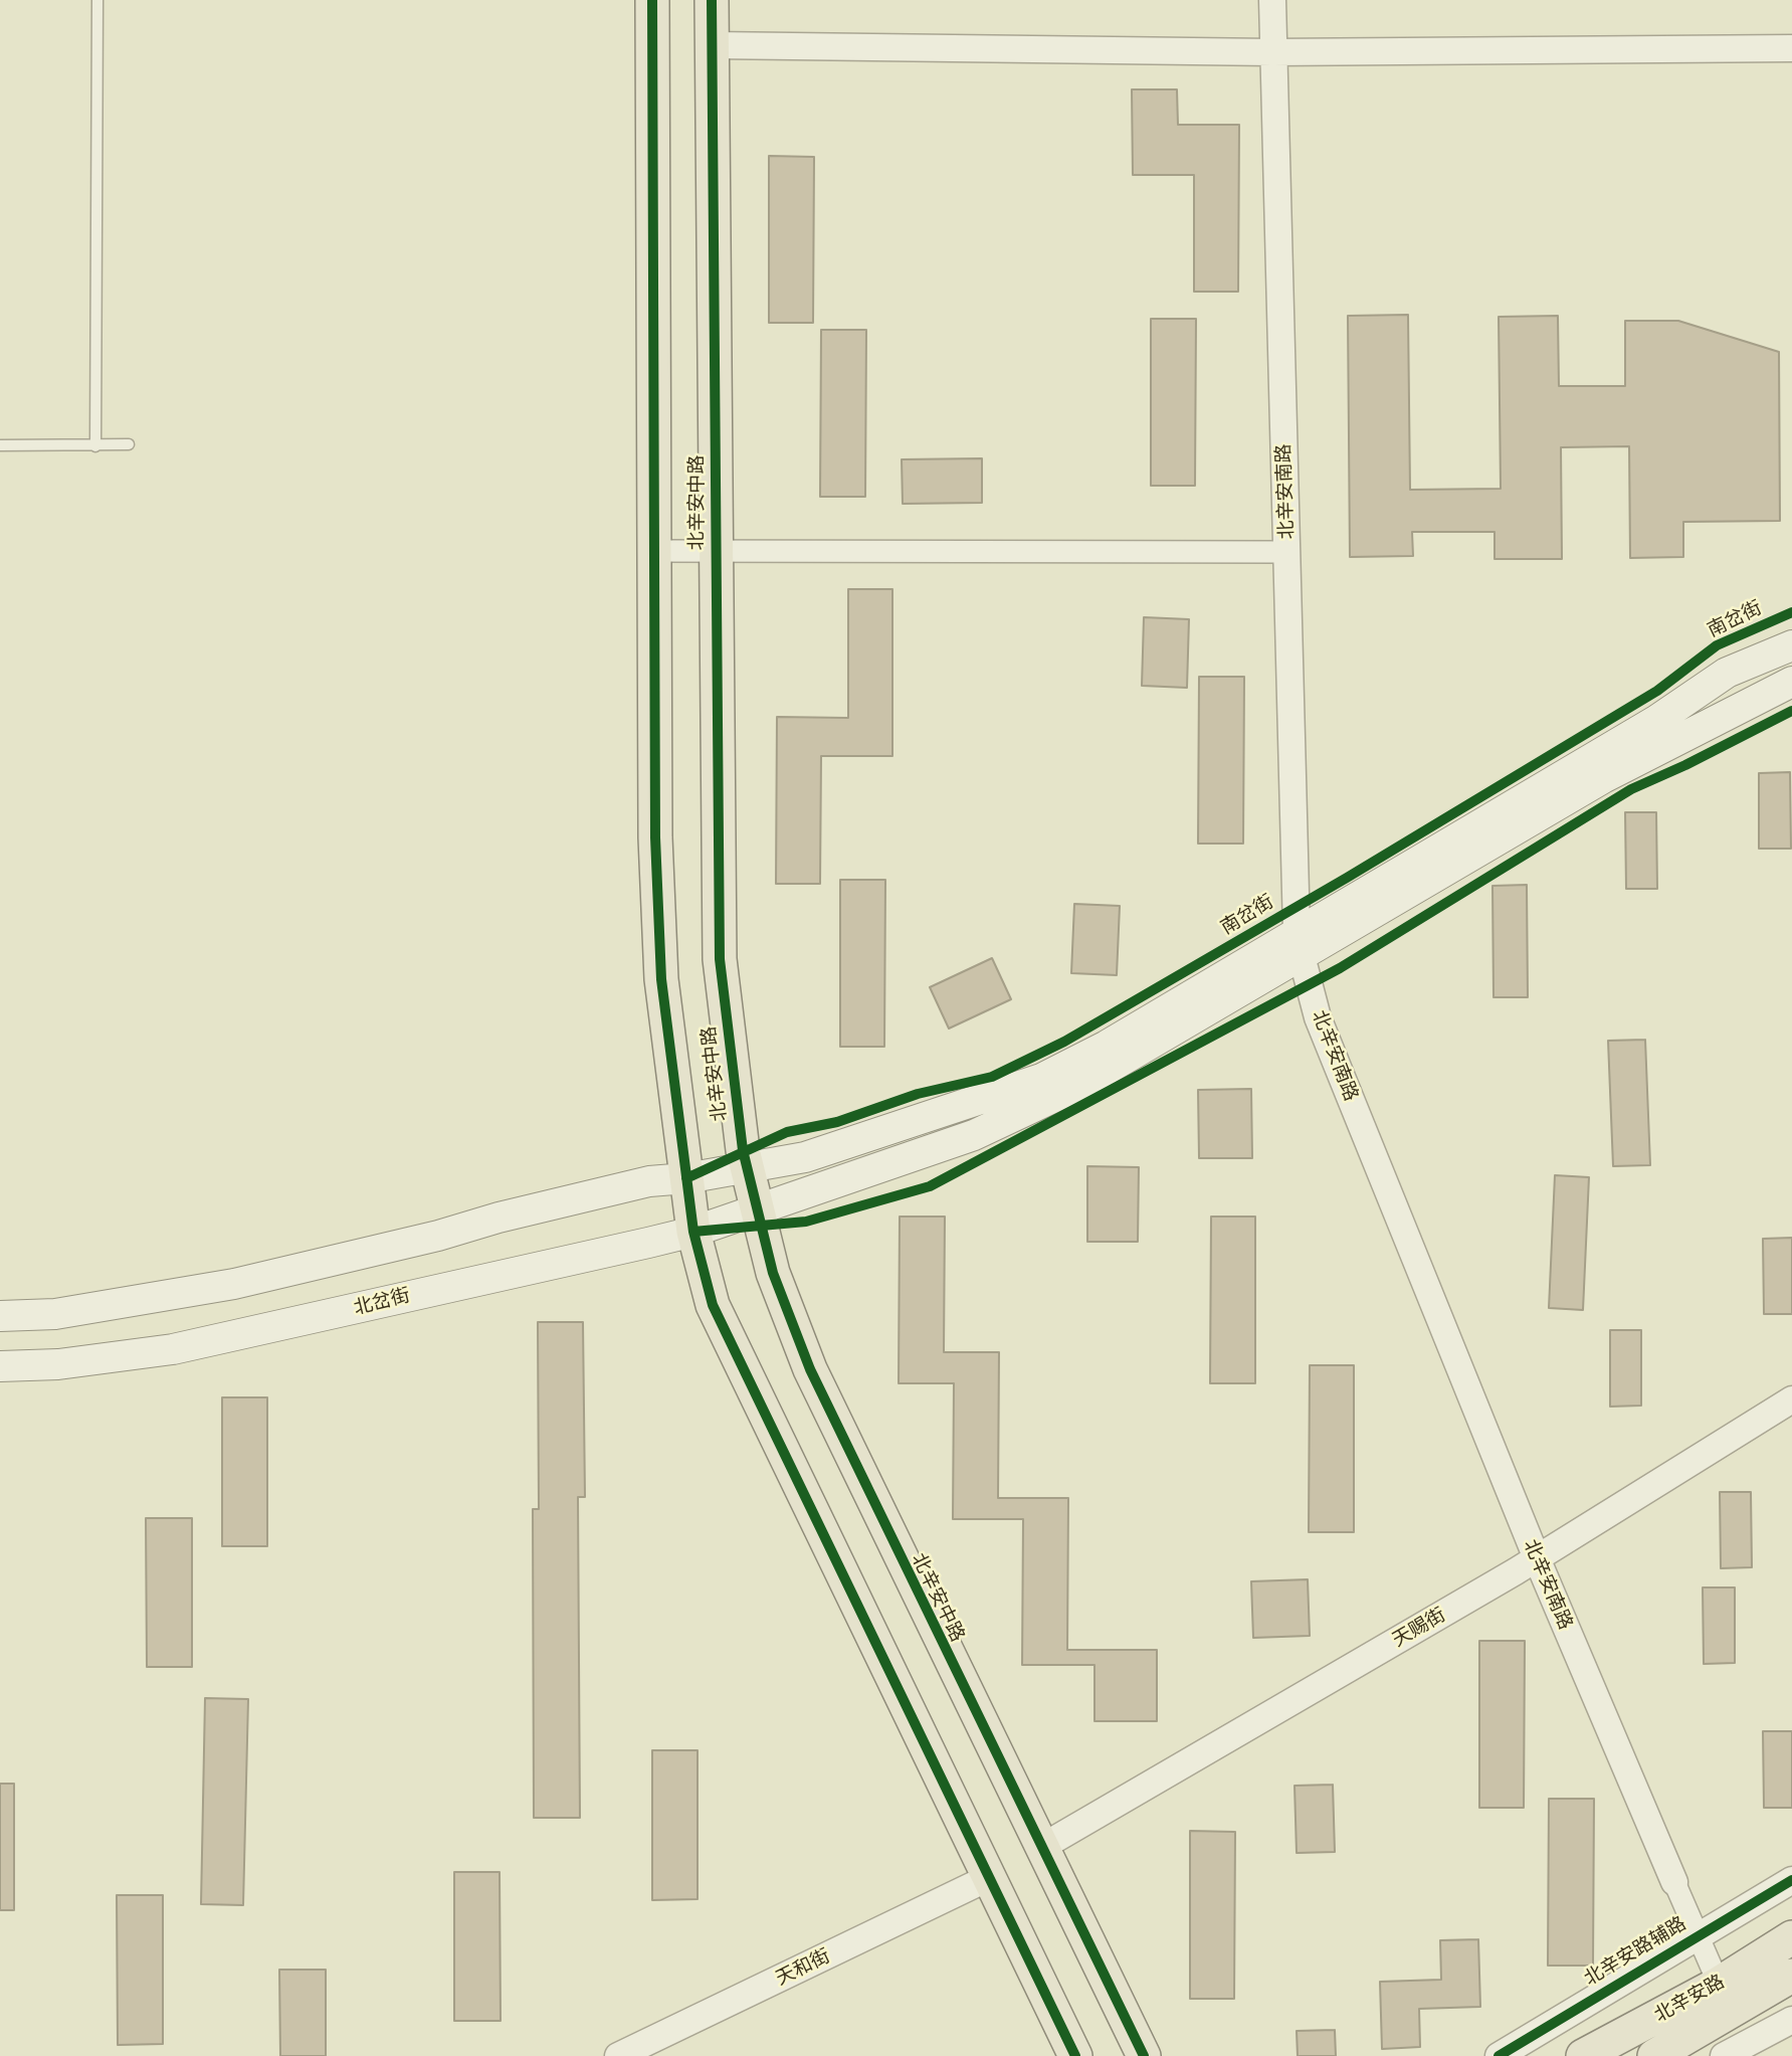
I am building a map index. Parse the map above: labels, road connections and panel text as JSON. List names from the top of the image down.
{
  "streets": {
    "main road": [
      "北辛安中路",
      "南岔街",
      "北岔街",
      "北辛安路"
    ],
    "street": [
      "北辛安南路",
      "天赐街",
      "北辛安路辅路",
      "天和街"
    ]
  },
  "crossings": [
    ["北辛安南路", "南岔街"],
    ["北辛安南路", "天赐街"],
    ["北辛安中路", "南岔街"],
    ["北辛安中路", "北岔街"],
    ["北辛安中路", "天赐街"],
    ["南岔街", "北岔街"]
  ]
}
